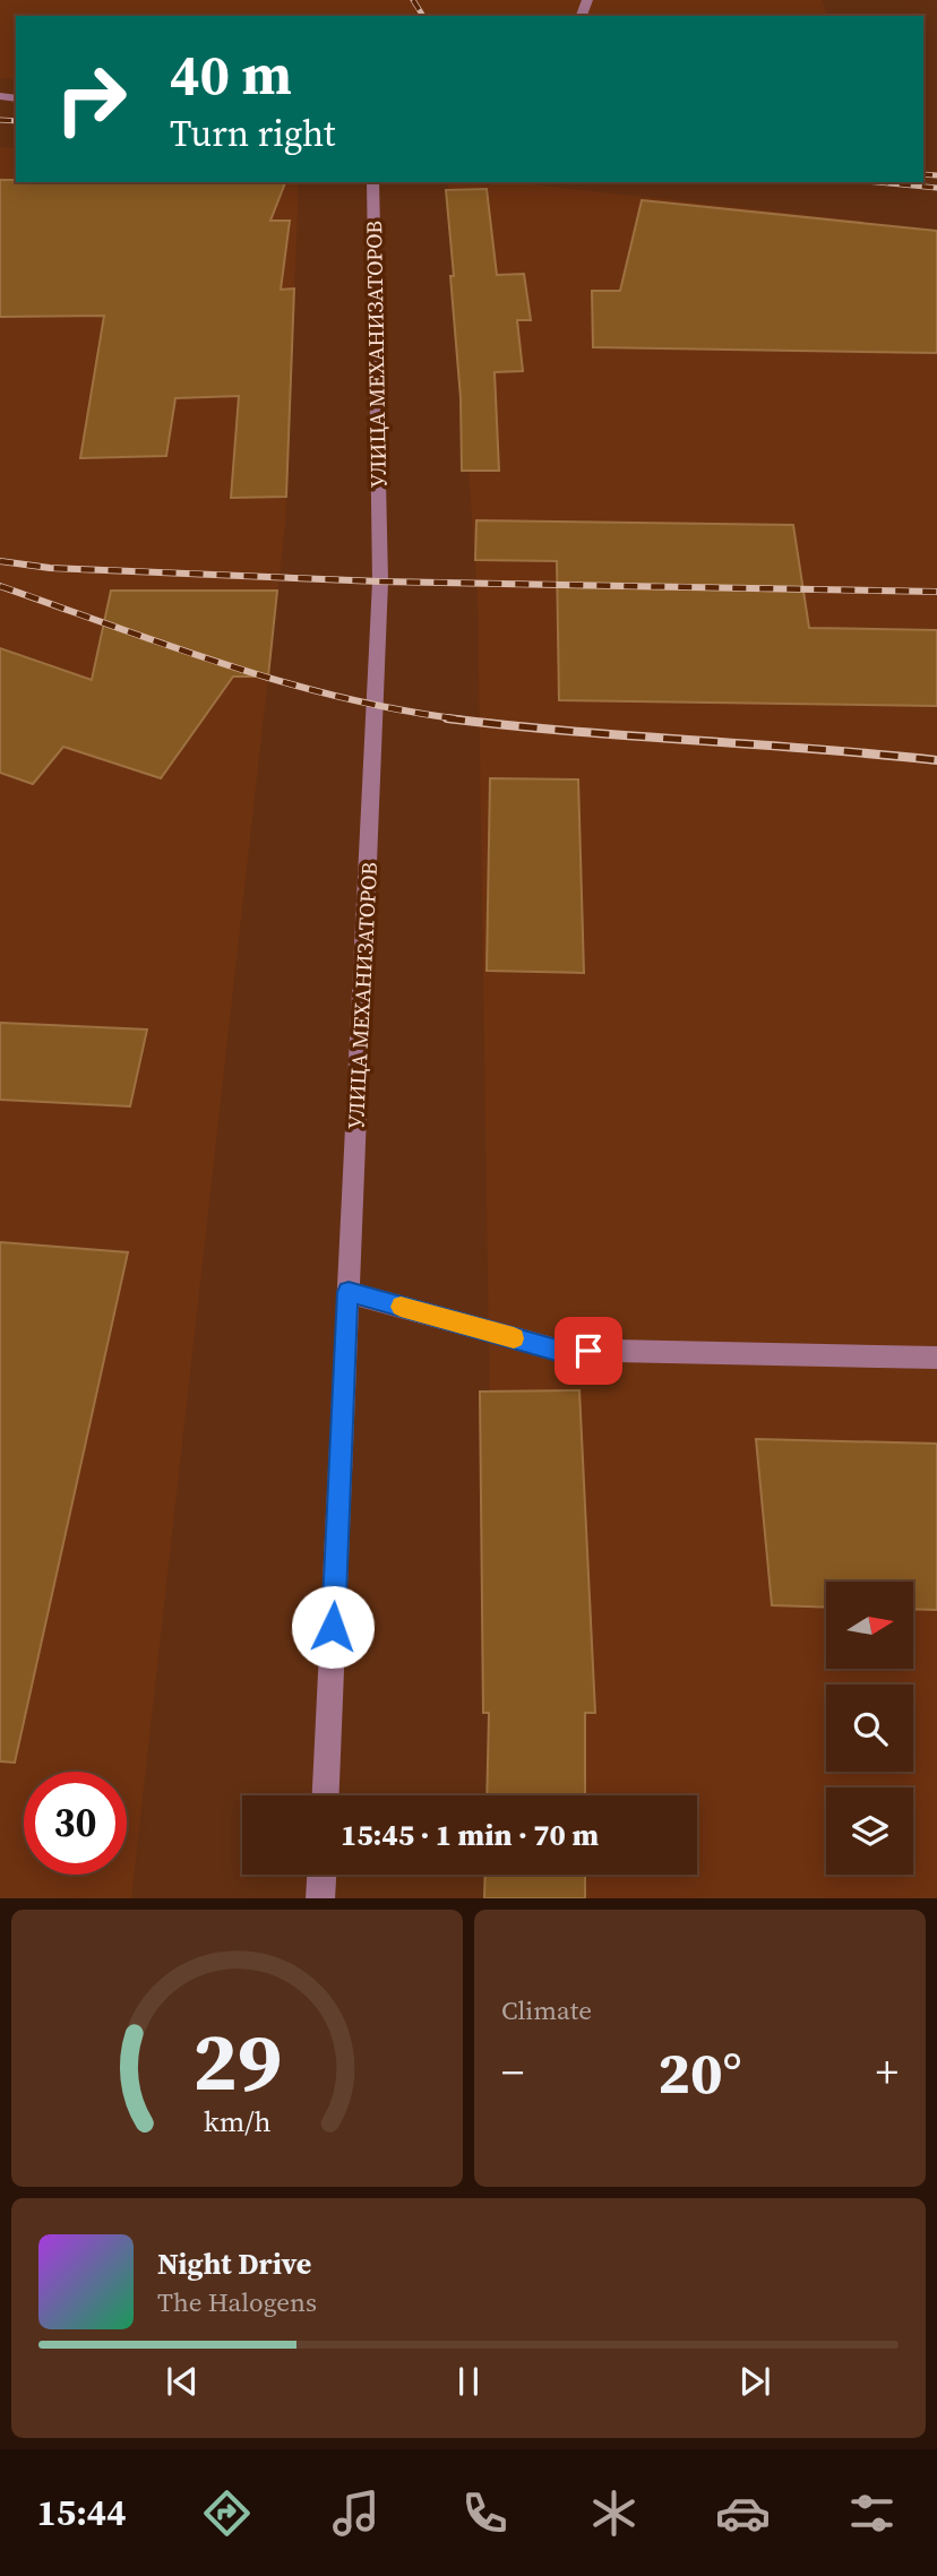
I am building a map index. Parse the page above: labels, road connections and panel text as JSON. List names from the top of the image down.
{
  "streets": {
    "street": ["УЛИЦА МЕХАНИЗАТОРОВ"]
  },
  "north": "right",
  "page": {
    "turn": ["40 m", "Turn right"],
    "limit": "30",
    "trip": "15:45 · 1 min · 70 m",
    "tile": "Climate",
    "heat": ["−", "20°", "+"],
    "song": ["Night Drive", "The Halogens"],
    "tabs": "15:44",
    "gauge": ["29", "km/h"]
  }
}
